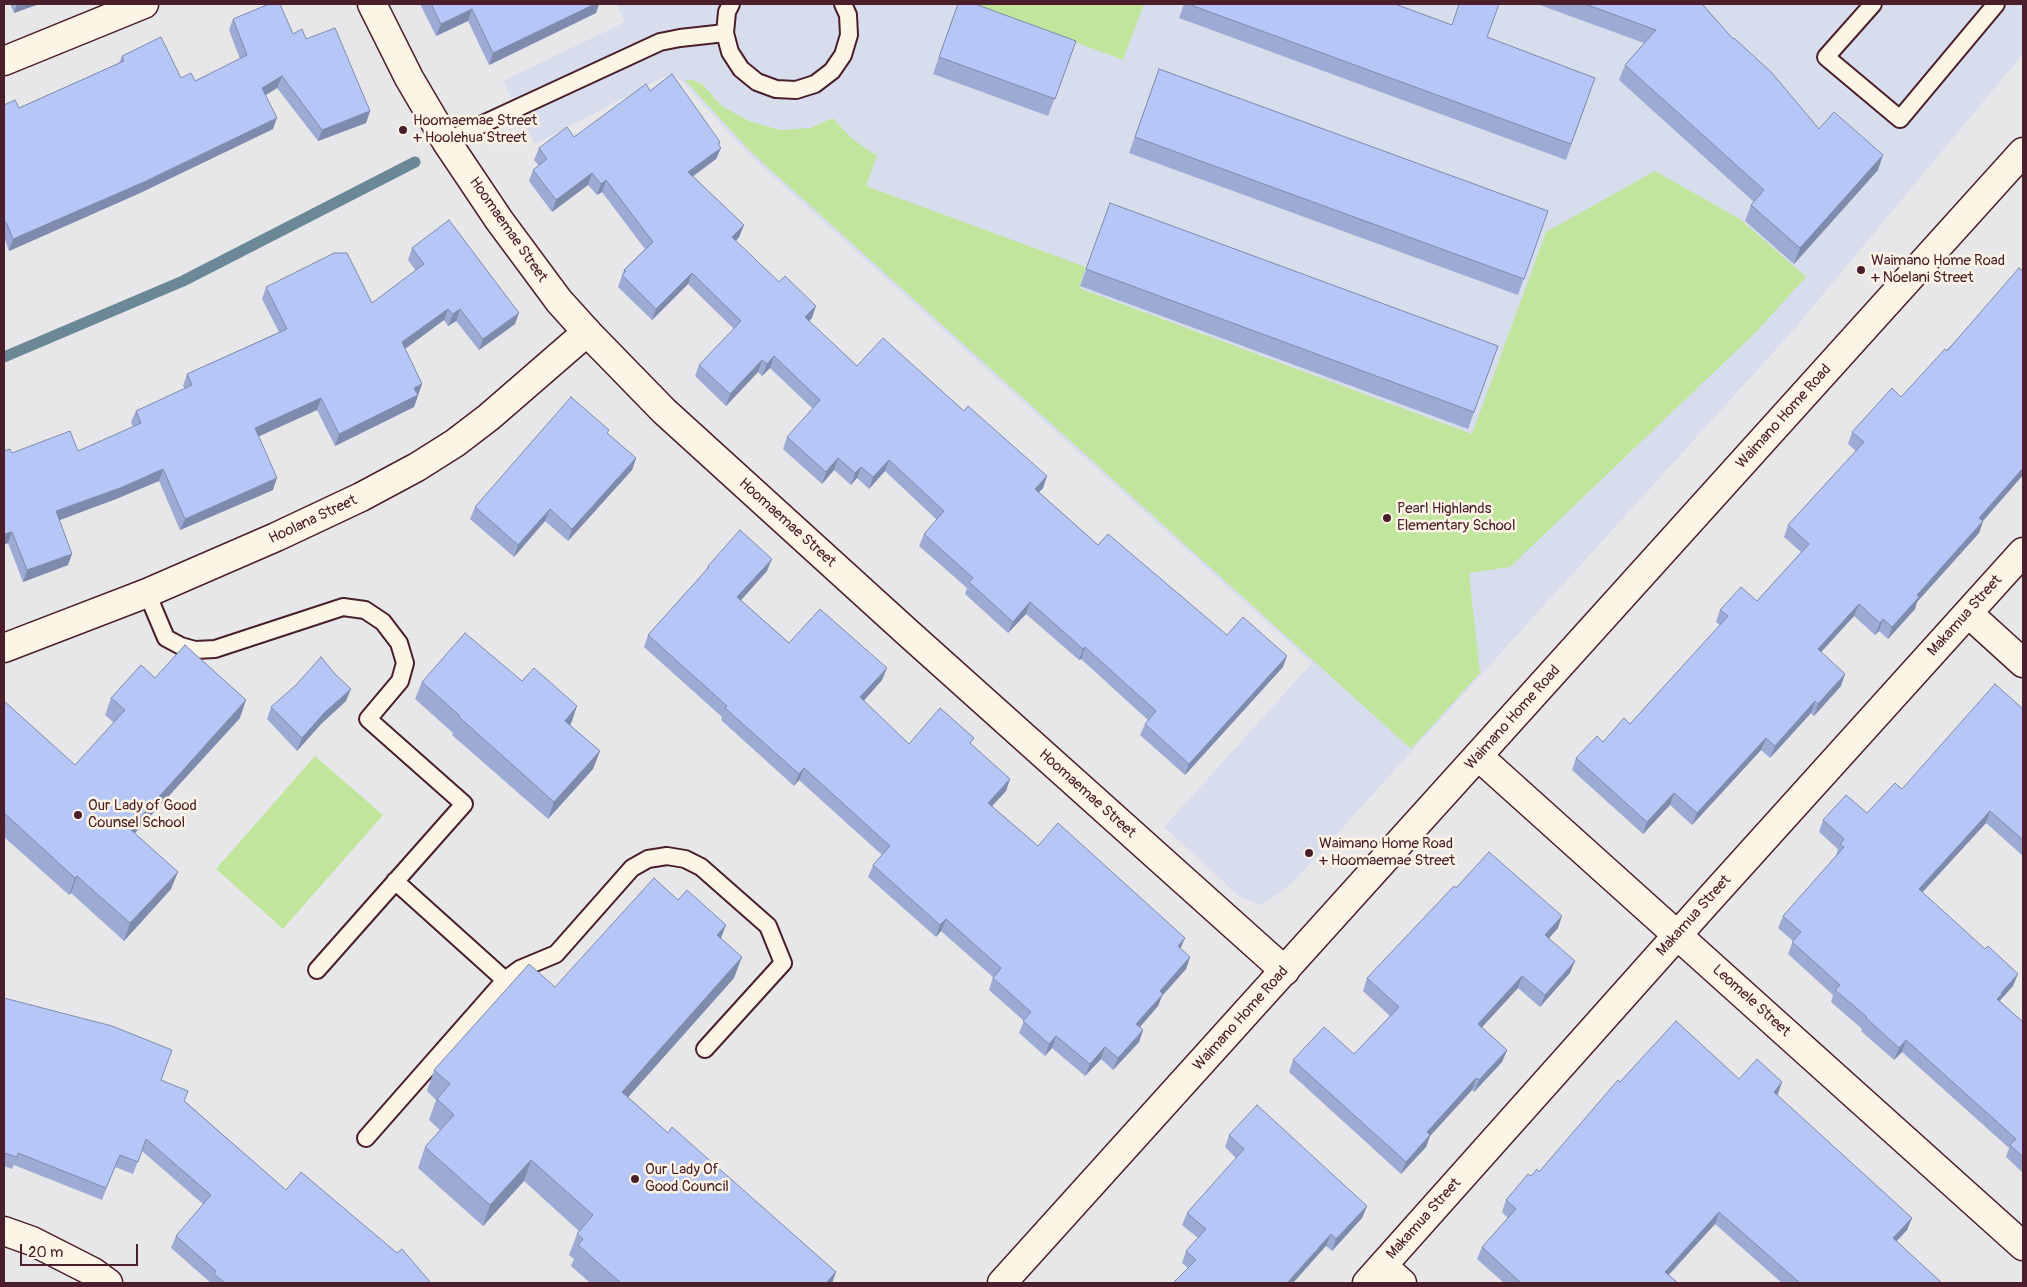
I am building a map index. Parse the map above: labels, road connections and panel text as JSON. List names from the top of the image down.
{
  "streets": {
    "street": [
      "Hoomaemae Street",
      "Waimano Home Road",
      "Hoolana Street",
      "Makamua Street",
      "Leomele Street"
    ]
  },
  "crossings": [
    ["Hoomaemae Street", "Waimano Home Road"],
    ["Hoomaemae Street", "Hoolana Street"],
    ["Waimano Home Road", "Leomele Street"],
    ["Makamua Street", "Leomele Street"]
  ],
  "places": [
    "Hoomaemae Street + Hoolehua Street",
    "Waimano Home Road + Noelani Street",
    "Pearl Highlands Elementary School",
    "Our Lady of Good Counsel School",
    "Waimano Home Road + Hoomaemae Street",
    "Our Lady Of Good Council"
  ],
  "scale_bar": "20 m"
}
